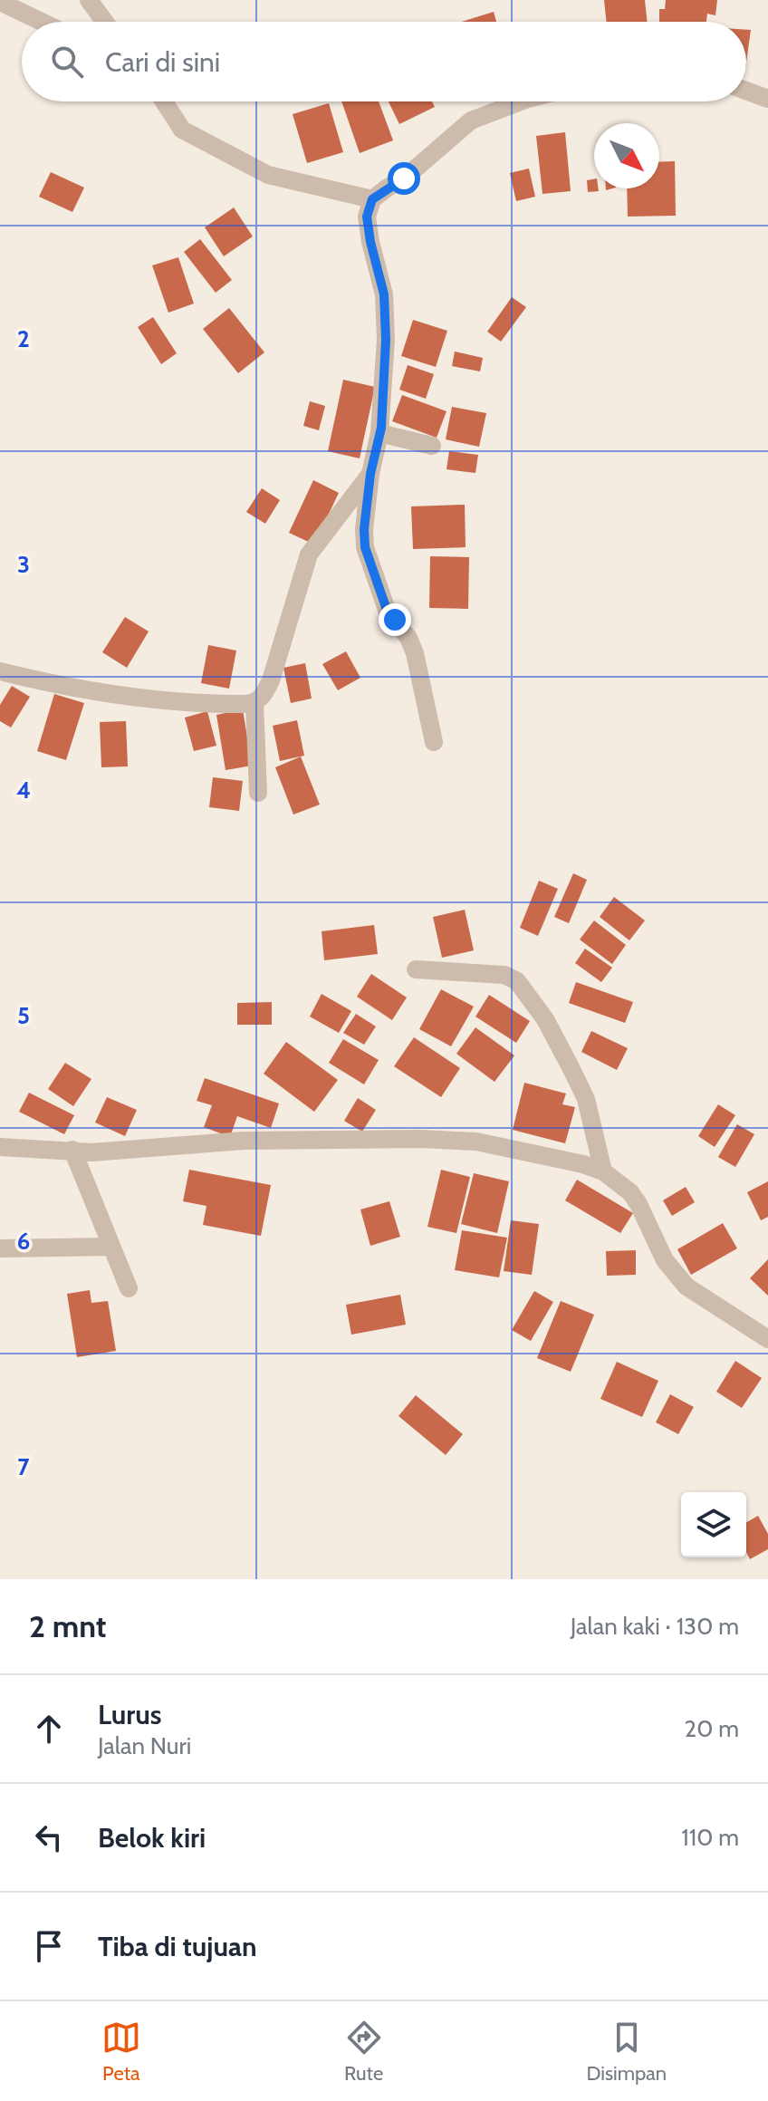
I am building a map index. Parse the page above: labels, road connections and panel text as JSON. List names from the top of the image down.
{
  "north": "bottom right",
  "page": {
    "search": "Cari di sini",
    "heading": ["2 mnt", "Jalan kaki · 130 m"],
    "list": [
      ["Lurus", "Jalan Nuri", "20 m"],
      ["Belok kiri", "110 m"],
      "Tiba di tujuan"
    ],
    "nav": ["Peta", "Rute", "Disimpan"]
  },
  "grid": {
    "rows": [
      "2",
      "3",
      "4",
      "5",
      "6",
      "7"
    ]
  }
}
